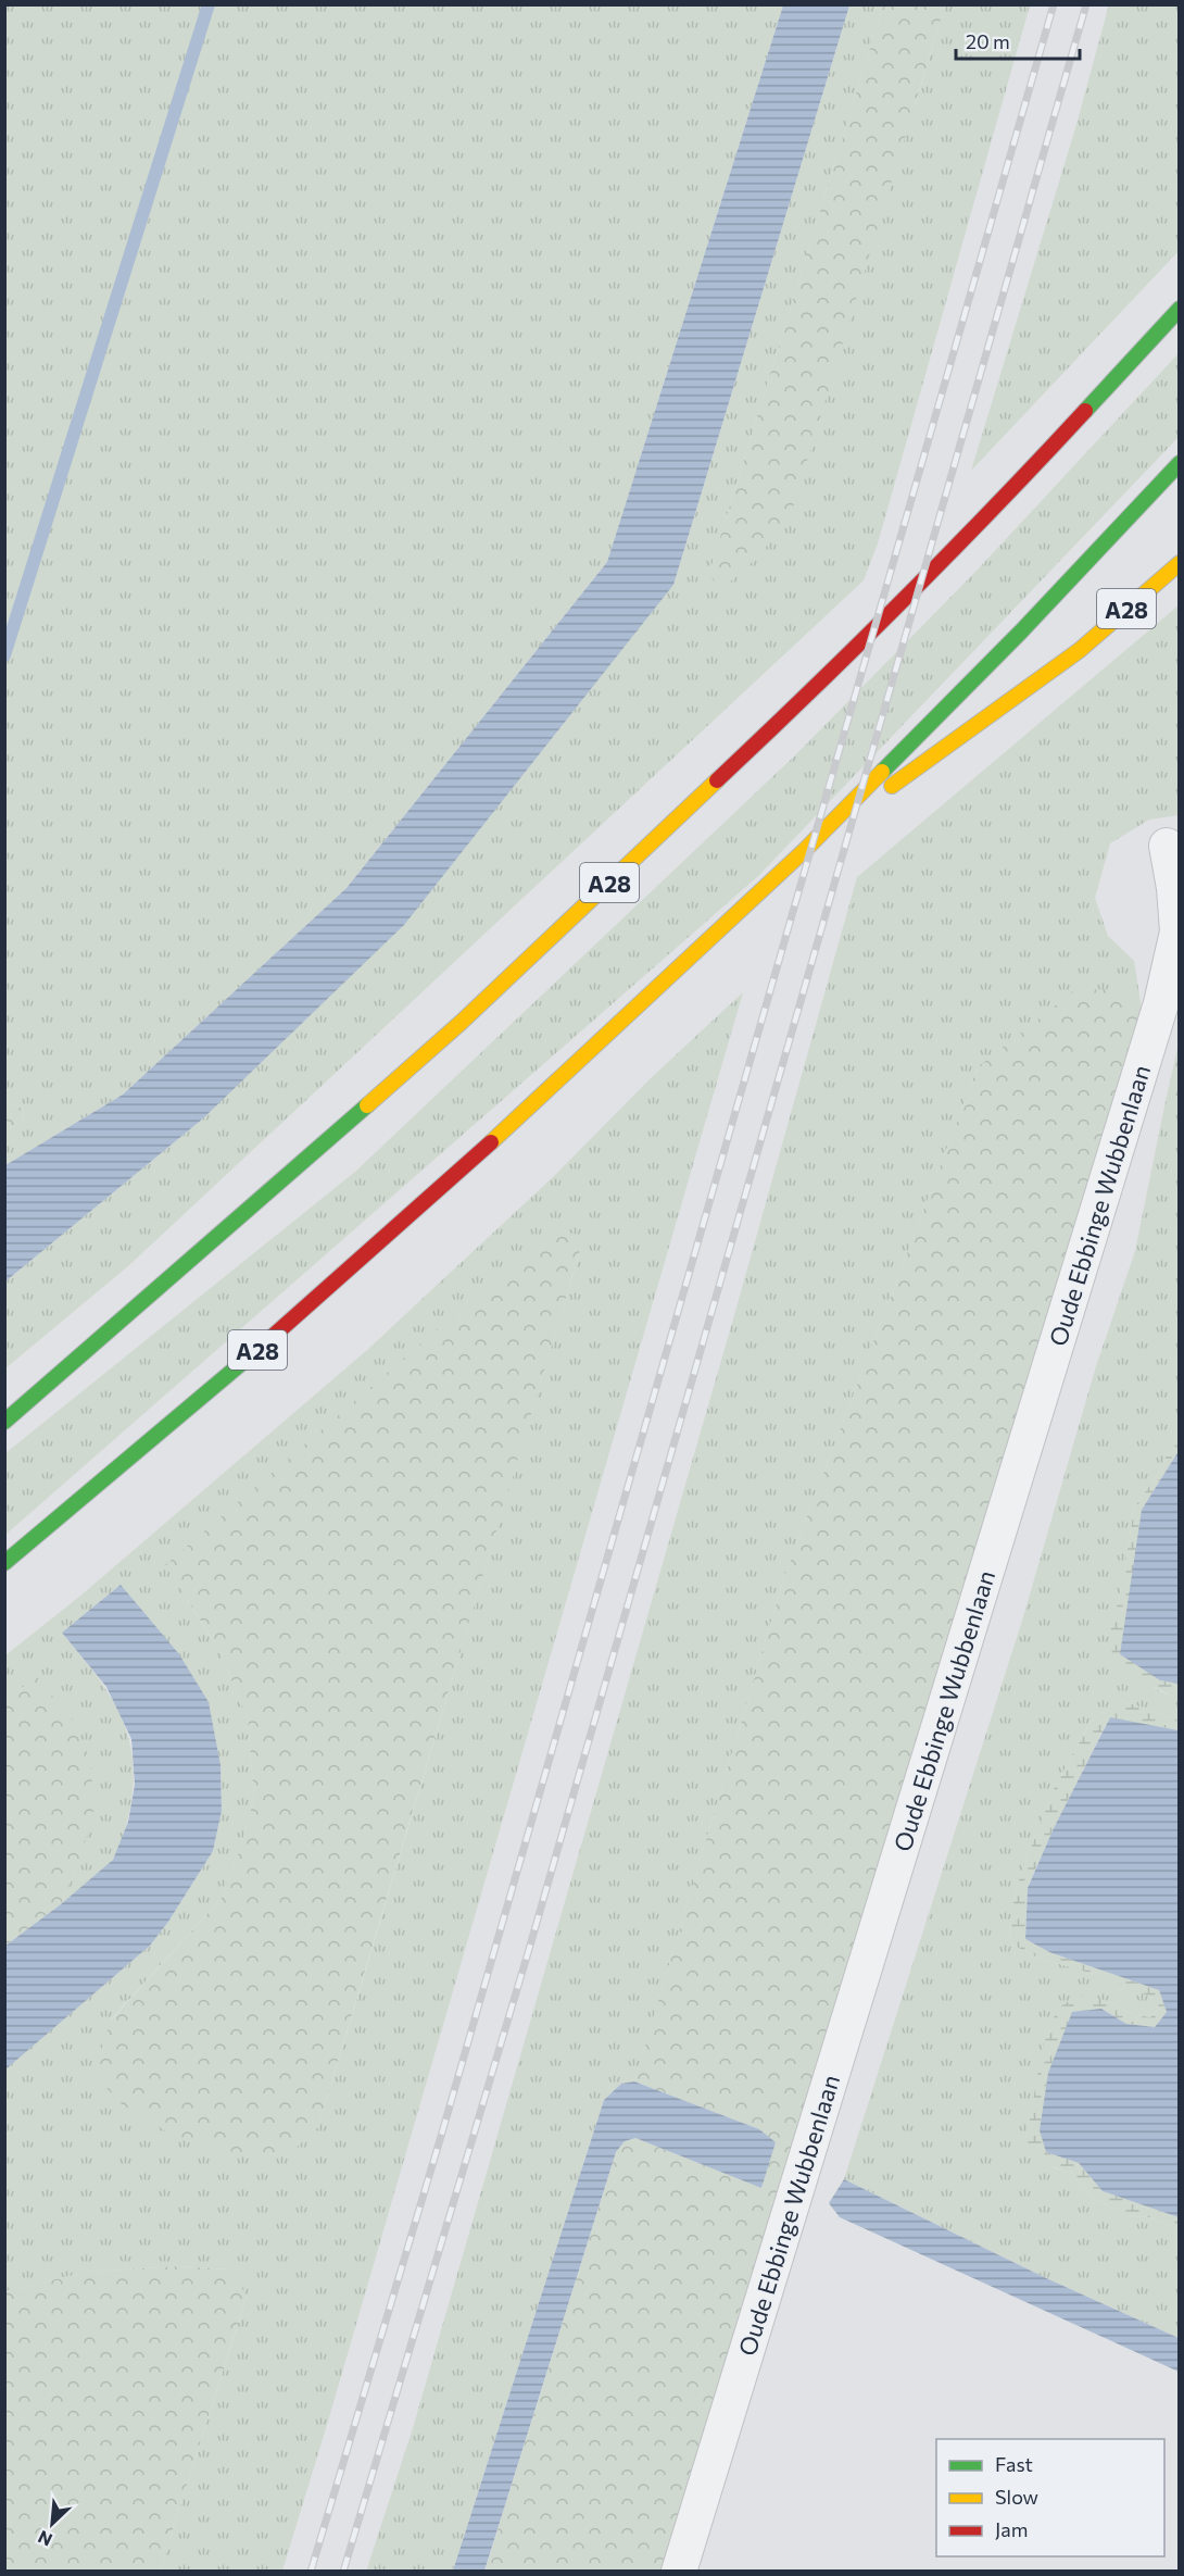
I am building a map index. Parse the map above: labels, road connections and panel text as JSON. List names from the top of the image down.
{
  "streets": {
    "highway": ["A28"],
    "street": ["Oude Ebbinge Wubbenlaan"]
  },
  "legend": ["Fast", "Slow", "Jam"],
  "scale_bar": "20 m",
  "north": "bottom left"
}
